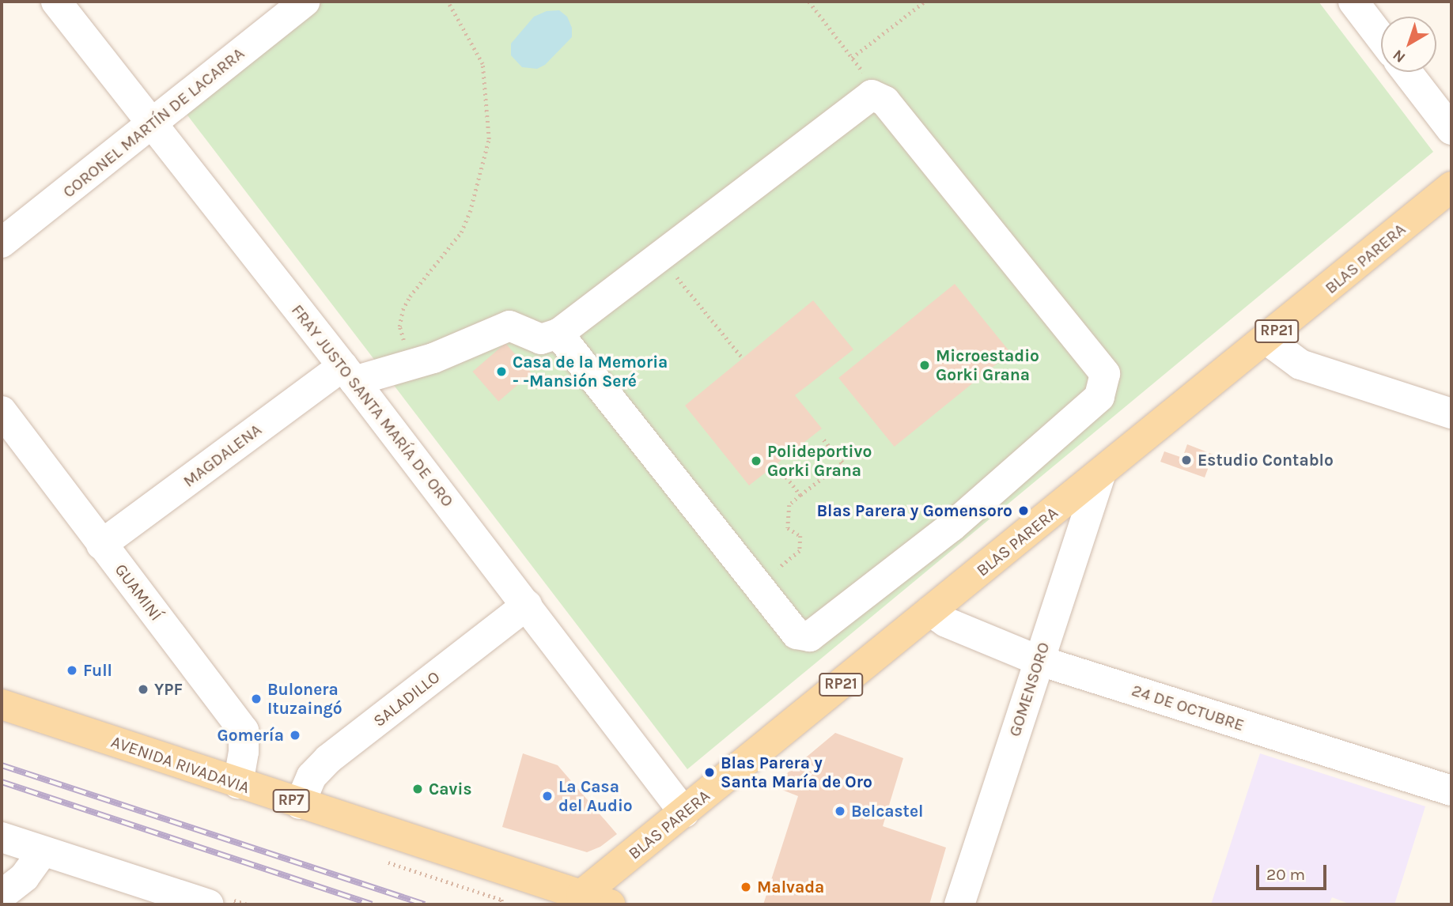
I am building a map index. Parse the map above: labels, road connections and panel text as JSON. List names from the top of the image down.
{
  "streets": {
    "main road": [
      "BLAS PARERA",
      "RP21",
      "AVENIDA RIVADAVIA",
      "RP7"
    ],
    "street": [
      "CORONEL MARTÍN DE LACARRA",
      "FRAY JUSTO SANTA MARÍA DE ORO",
      "MAGDALENA",
      "GUAMINÍ",
      "GOMENSORO",
      "SALADILLO",
      "24 DE OCTUBRE"
    ]
  },
  "crossings": [
    ["CORONEL MARTÍN DE LACARRA", "FRAY JUSTO SANTA MARÍA DE ORO"],
    ["BLAS PARERA", "FRAY JUSTO SANTA MARÍA DE ORO"],
    ["BLAS PARERA", "GOMENSORO"],
    ["BLAS PARERA", "24 DE OCTUBRE"],
    ["BLAS PARERA", "AVENIDA RIVADAVIA"],
    ["BLAS PARERA", "RP7"],
    ["FRAY JUSTO SANTA MARÍA DE ORO", "MAGDALENA"],
    ["FRAY JUSTO SANTA MARÍA DE ORO", "SALADILLO"],
    ["MAGDALENA", "GUAMINÍ"],
    ["GUAMINÍ", "AVENIDA RIVADAVIA"],
    ["GOMENSORO", "24 DE OCTUBRE"],
    ["SALADILLO", "AVENIDA RIVADAVIA"],
    ["AVENIDA RIVADAVIA", "RP7"]
  ],
  "places": [
    "Microestadio Gorki Grana",
    "Casa de la Memoria - -Mansión Seré",
    "Estudio Contablo",
    "Polideportivo Gorki Grana",
    "Blas Parera y Gomensoro",
    "Full",
    "YPF",
    "Bulonera Ituzaingó",
    "Gomería",
    "Blas Parera y Santa María de Oro",
    "Cavis",
    "La Casa del Audio",
    "Belcastel",
    "Malvada"
  ],
  "scale_bar": "20 m",
  "north": "bottom left"
}
